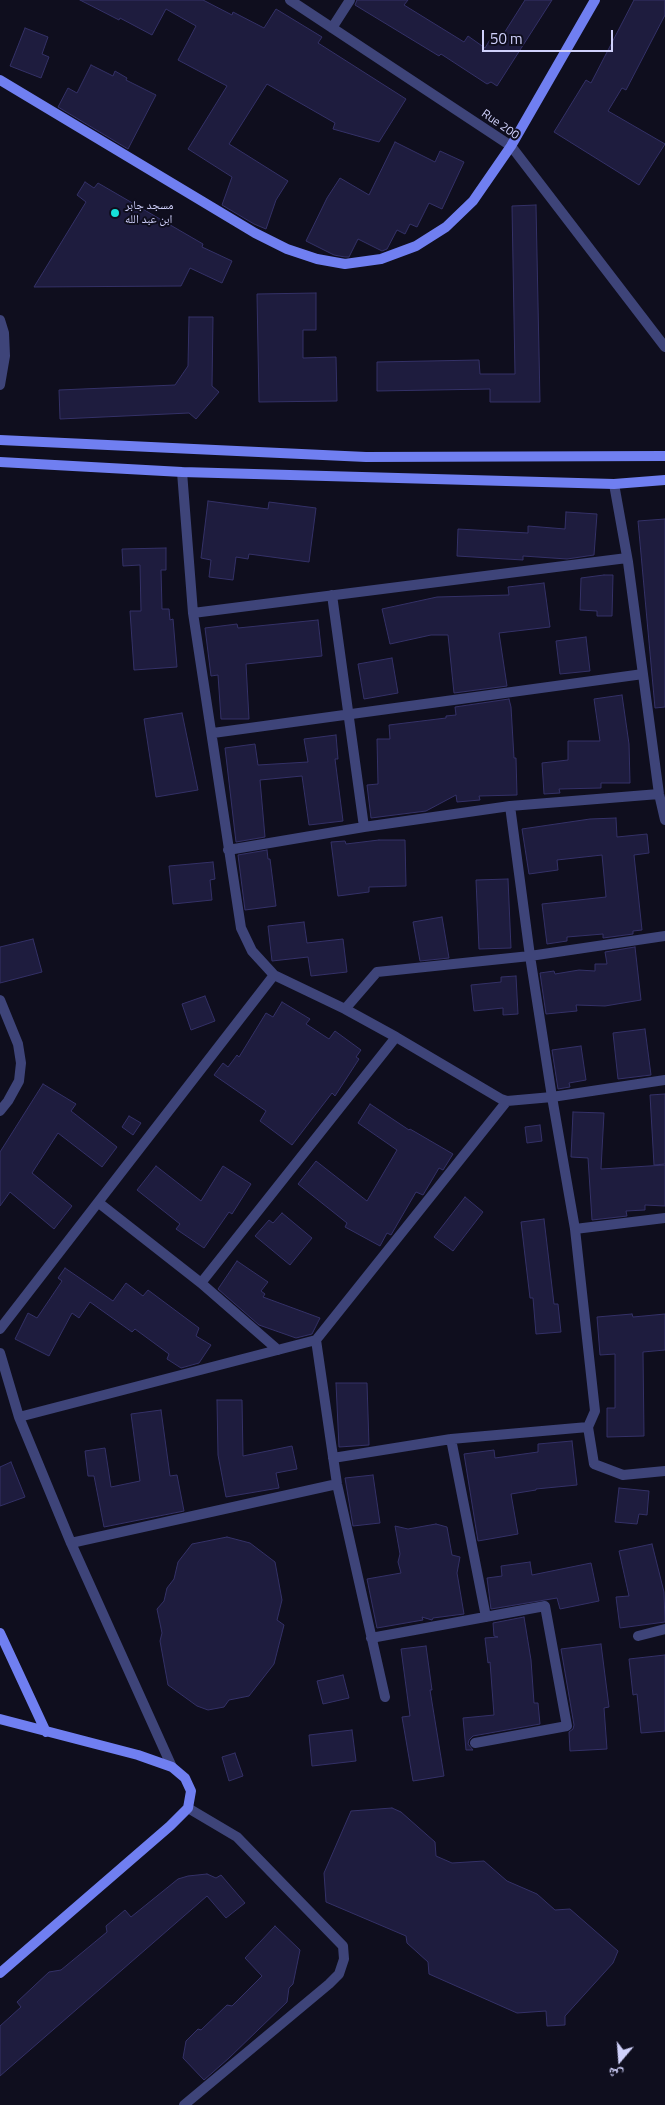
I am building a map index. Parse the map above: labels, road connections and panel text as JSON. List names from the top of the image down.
{
  "streets": {
    "street": ["Rue 200"]
  },
  "places": ["مسجد جابر ابن عبد الله"],
  "scale_bar": "50 m",
  "north": "bottom"
}
